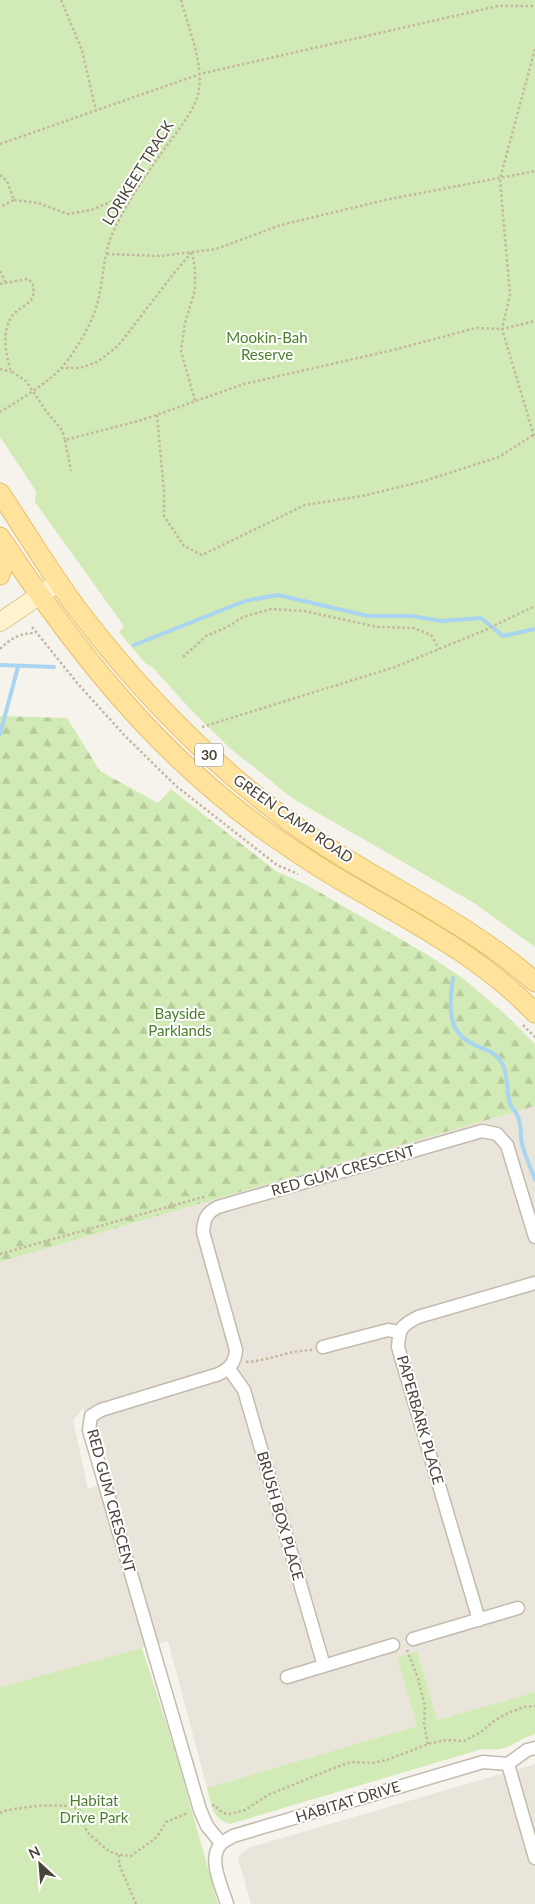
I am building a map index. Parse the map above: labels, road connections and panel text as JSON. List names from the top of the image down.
{
  "streets": {
    "main road": ["30", "GREEN CAMP ROAD"],
    "street": [
      "RED GUM CRESCENT",
      "PAPERBARK PLACE",
      "BRUSH BOX PLACE",
      "HABITAT DRIVE"
    ],
    "path": ["LORIKEET TRACK"]
  },
  "crossings": [
    ["RED GUM CRESCENT", "BRUSH BOX PLACE"],
    ["RED GUM CRESCENT", "HABITAT DRIVE"]
  ],
  "parks": ["Mookin-Bah Reserve", "Bayside Parklands", "Habitat Drive Park"],
  "north": "top left"
}
